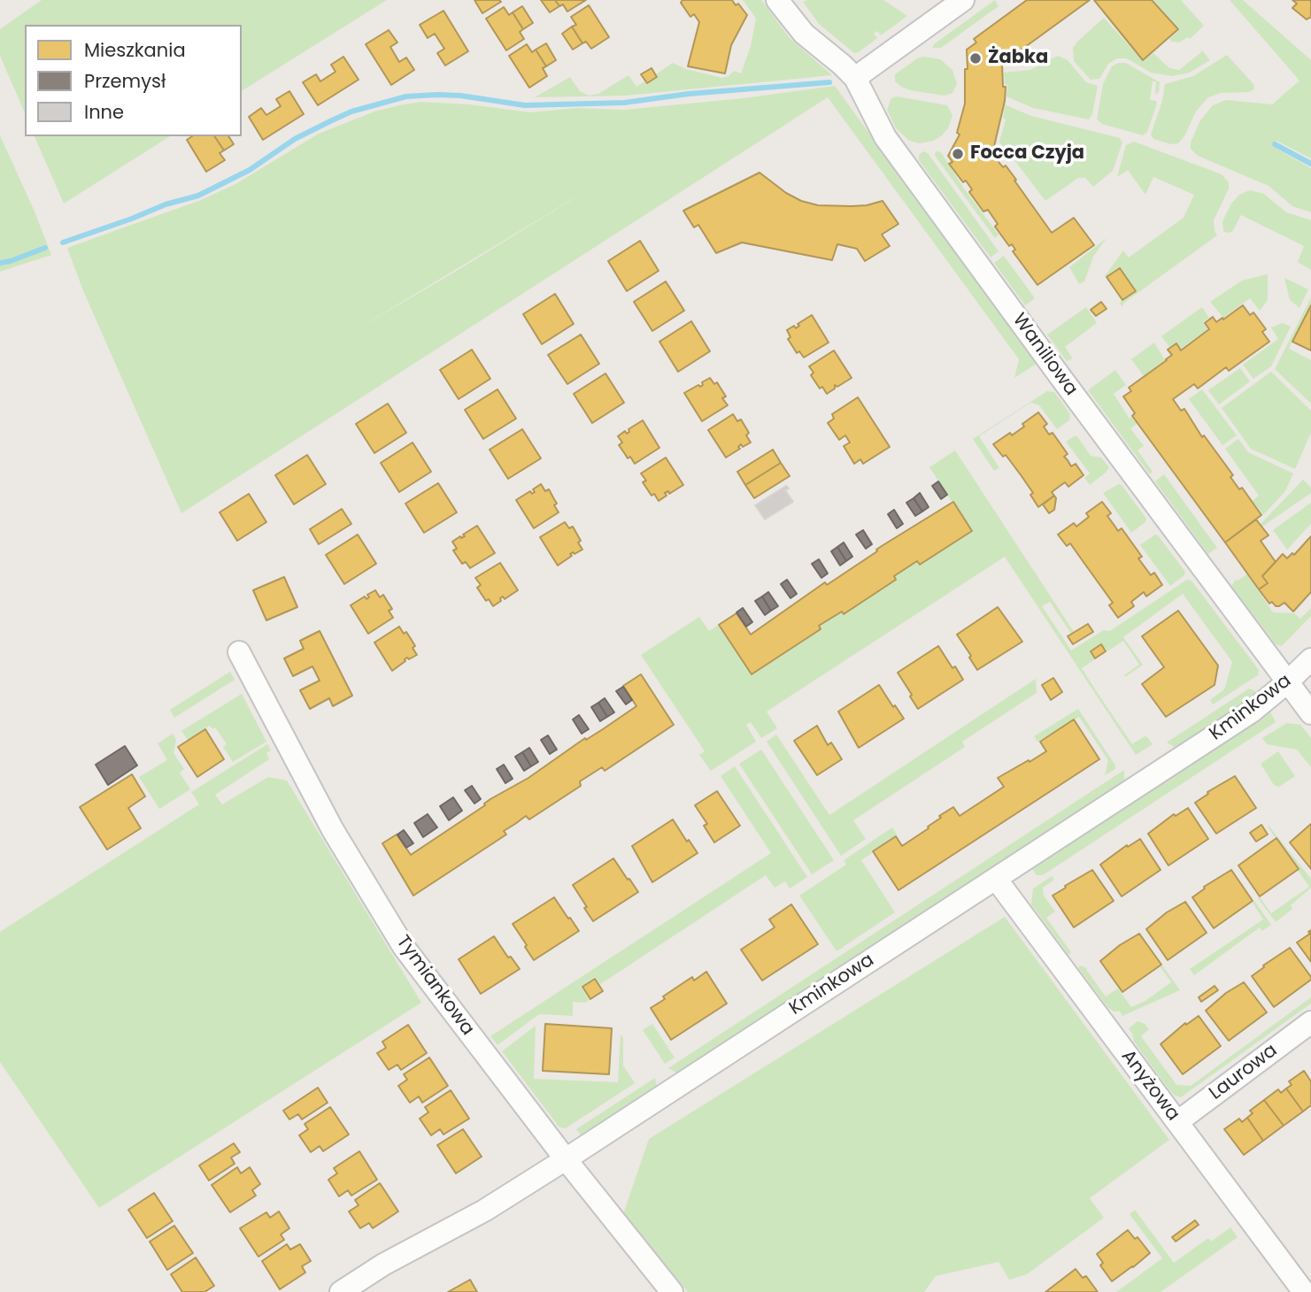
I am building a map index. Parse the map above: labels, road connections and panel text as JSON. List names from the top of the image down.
{
  "streets": {
    "street": [
      "Waniliowa",
      "Kminkowa",
      "Tymiankowa",
      "Laurowa",
      "Anyżowa"
    ]
  },
  "crossings": [
    ["Waniliowa", "Kminkowa"],
    ["Kminkowa", "Tymiankowa"],
    ["Kminkowa", "Anyżowa"],
    ["Laurowa", "Anyżowa"]
  ],
  "places": ["Żabka", "Focca Czyja"],
  "legend": ["Mieszkania", "Przemysł", "Inne"]
}
